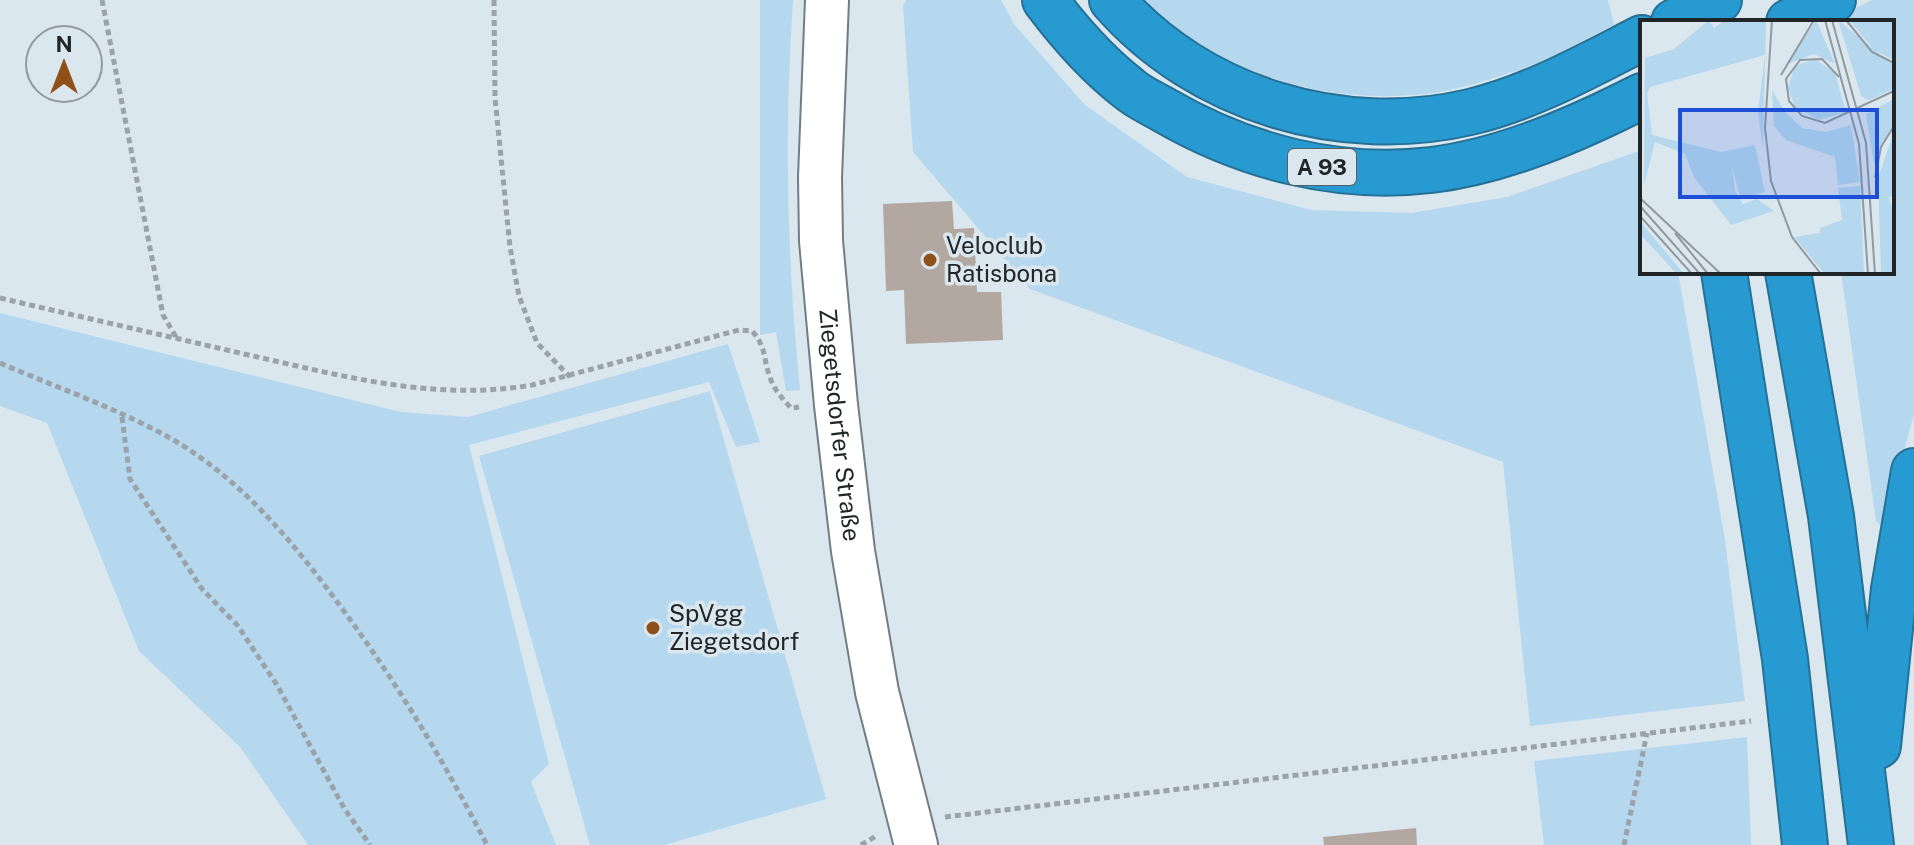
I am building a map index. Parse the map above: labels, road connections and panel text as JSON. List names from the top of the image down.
{
  "streets": {
    "highway": ["A 93"],
    "street": ["Ziegetsdorfer Straße"]
  },
  "places": ["Veloclub Ratisbona", "SpVgg Ziegetsdorf"],
  "north": "top"
}
